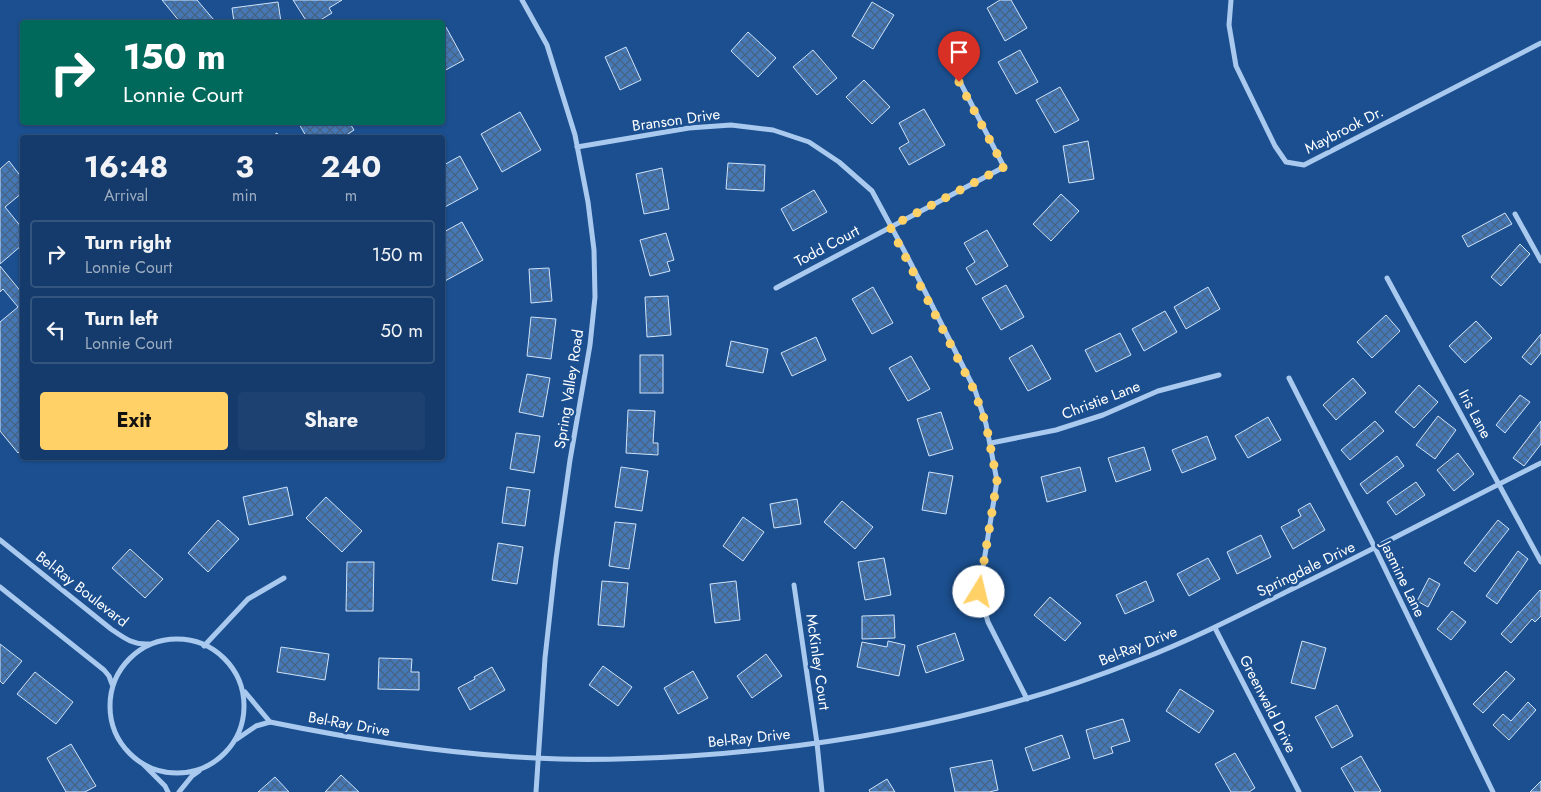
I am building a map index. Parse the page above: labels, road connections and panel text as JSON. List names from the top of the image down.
{
  "streets": {
    "street": [
      "Branson Drive",
      "Maybrook Dr.",
      "Todd Court",
      "Spring Valley Road",
      "Christie Lane",
      "Iris Lane",
      "Springdale Drive",
      "Jasmine Lane",
      "Bel-Ray Boulevard",
      "Bel-Ray Drive",
      "McKinley Court",
      "Greenwald Drive"
    ]
  },
  "crossings": [
    ["Branson Drive", "Todd Court"],
    ["Branson Drive", "Spring Valley Road"],
    ["Branson Drive", "Christie Lane"],
    ["Branson Drive", "Bel-Ray Drive"],
    ["Spring Valley Road", "Bel-Ray Drive"],
    ["Iris Lane", "Springdale Drive"],
    ["Springdale Drive", "Jasmine Lane"],
    ["Springdale Drive", "Bel-Ray Drive"],
    ["Springdale Drive", "Greenwald Drive"],
    ["Bel-Ray Drive", "McKinley Court"],
    ["Bel-Ray Drive", "Greenwald Drive"]
  ],
  "page": {
    "turn": ["150 m", "Lonnie Court"],
    "eta": [
      "16:48",
      "Arrival",
      "3",
      "min",
      "240",
      "m"
    ],
    "list": [
      {
        "name": "Turn right",
        "note": "Lonnie Court",
        "value": "150 m"
      },
      {
        "name": "Turn left",
        "note": "Lonnie Court",
        "value": "50 m"
      }
    ],
    "buttons": ["Exit", "Share"]
  }
}
